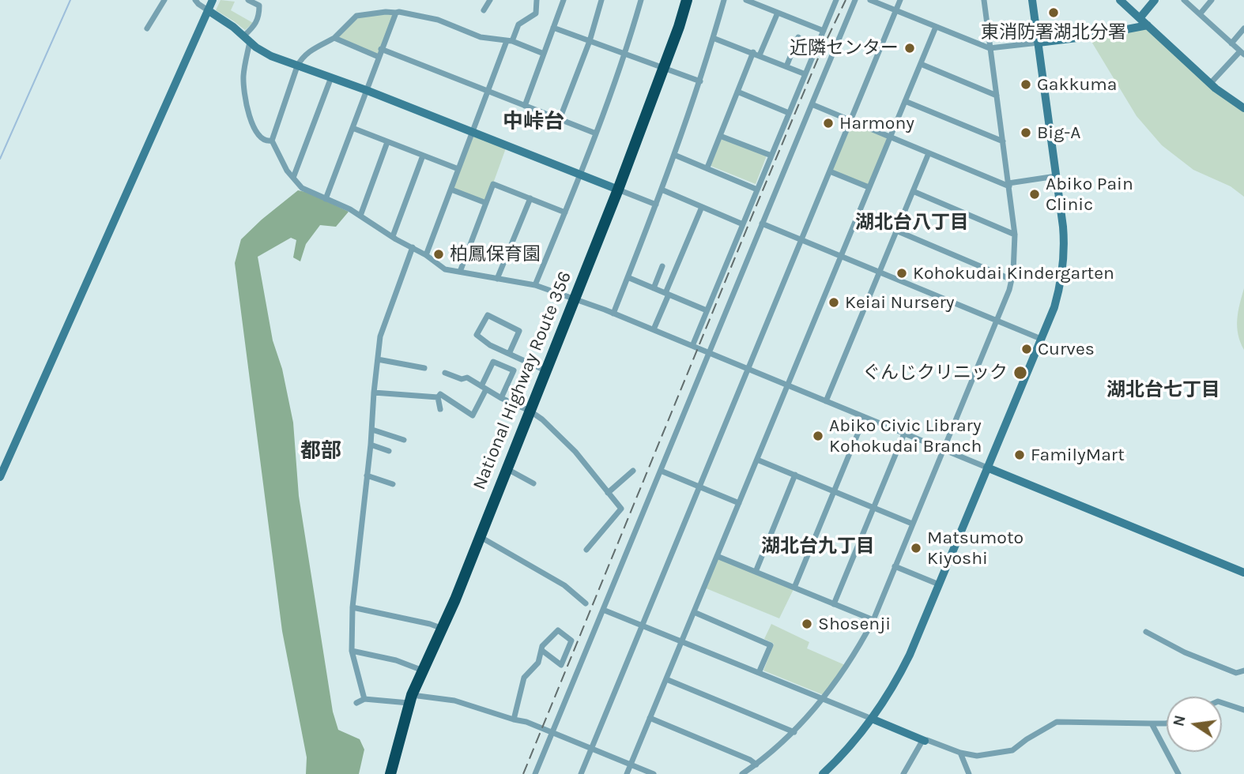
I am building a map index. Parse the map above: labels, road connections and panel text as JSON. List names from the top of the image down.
{
  "streets": {
    "highway": ["National Highway Route 356"]
  },
  "districts": [
    "中峠台",
    "湖北台八丁目",
    "湖北台七丁目",
    "都部",
    "湖北台九丁目"
  ],
  "places": [
    "東消防署湖北分署",
    "近隣センター",
    "Gakkuma",
    "Harmony",
    "Big-A",
    "Abiko Pain Clinic",
    "柏鳳保育園",
    "Kohokudai Kindergarten",
    "Keiai Nursery",
    "Curves",
    "ぐんじクリニック",
    "Abiko Civic Library Kohokudai Branch",
    "FamilyMart",
    "Matsumoto Kiyoshi",
    "Shosenji"
  ],
  "north": "left"
}
